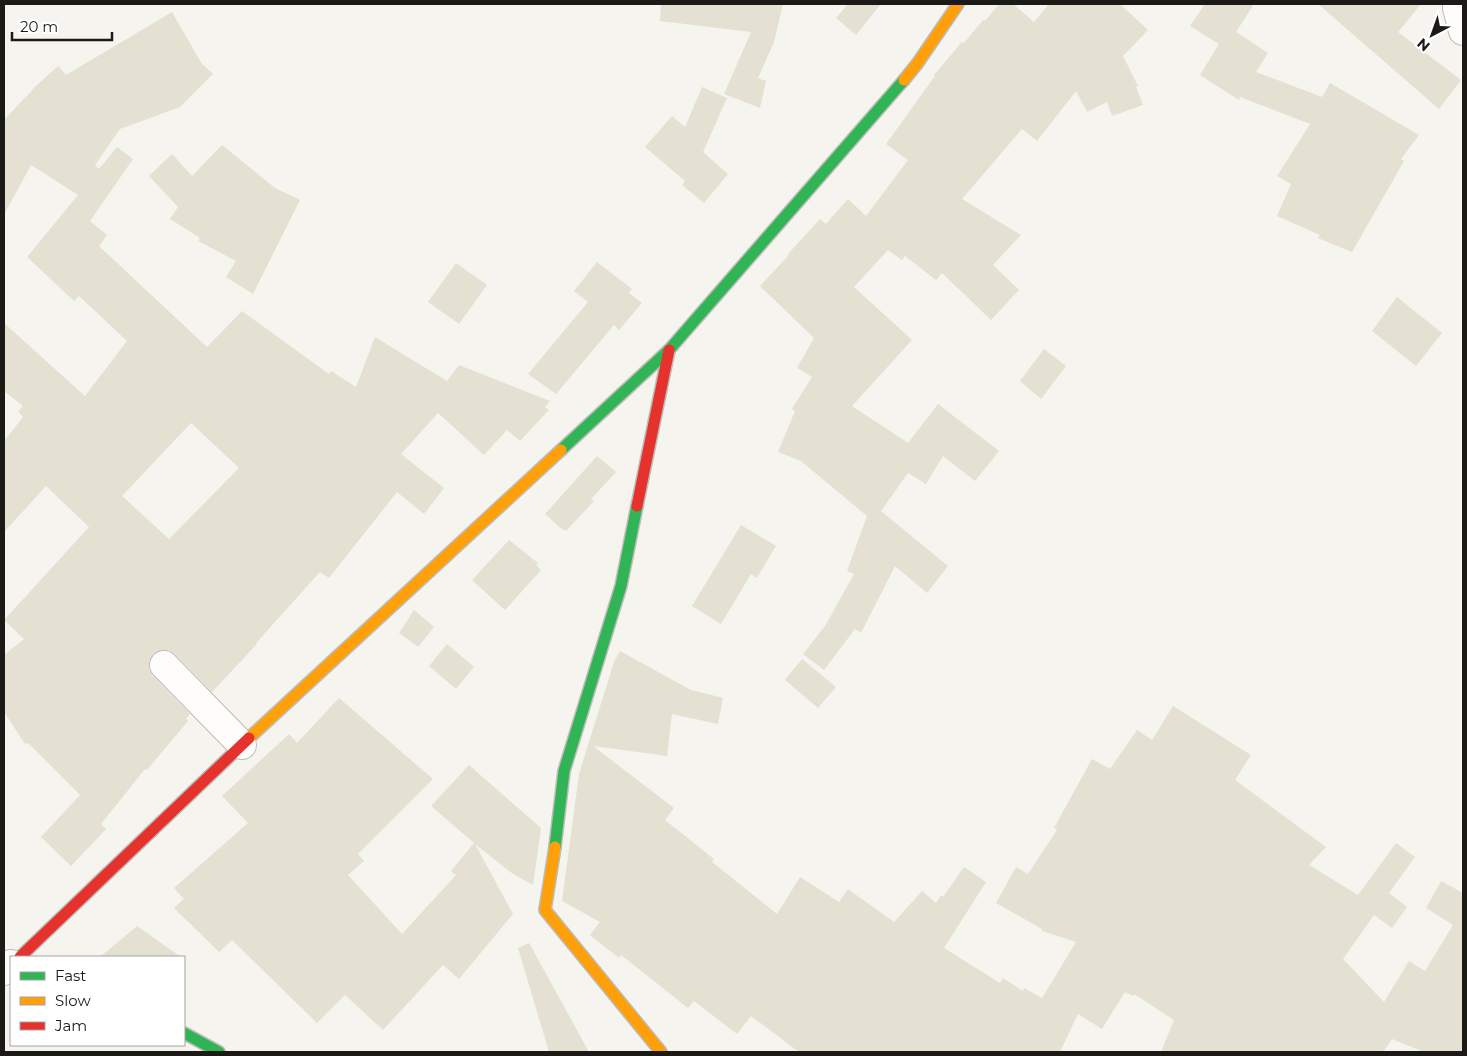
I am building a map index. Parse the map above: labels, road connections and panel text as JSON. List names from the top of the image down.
{
  "legend": ["Fast", "Slow", "Jam"],
  "scale_bar": "20 m",
  "north": "bottom left"
}
